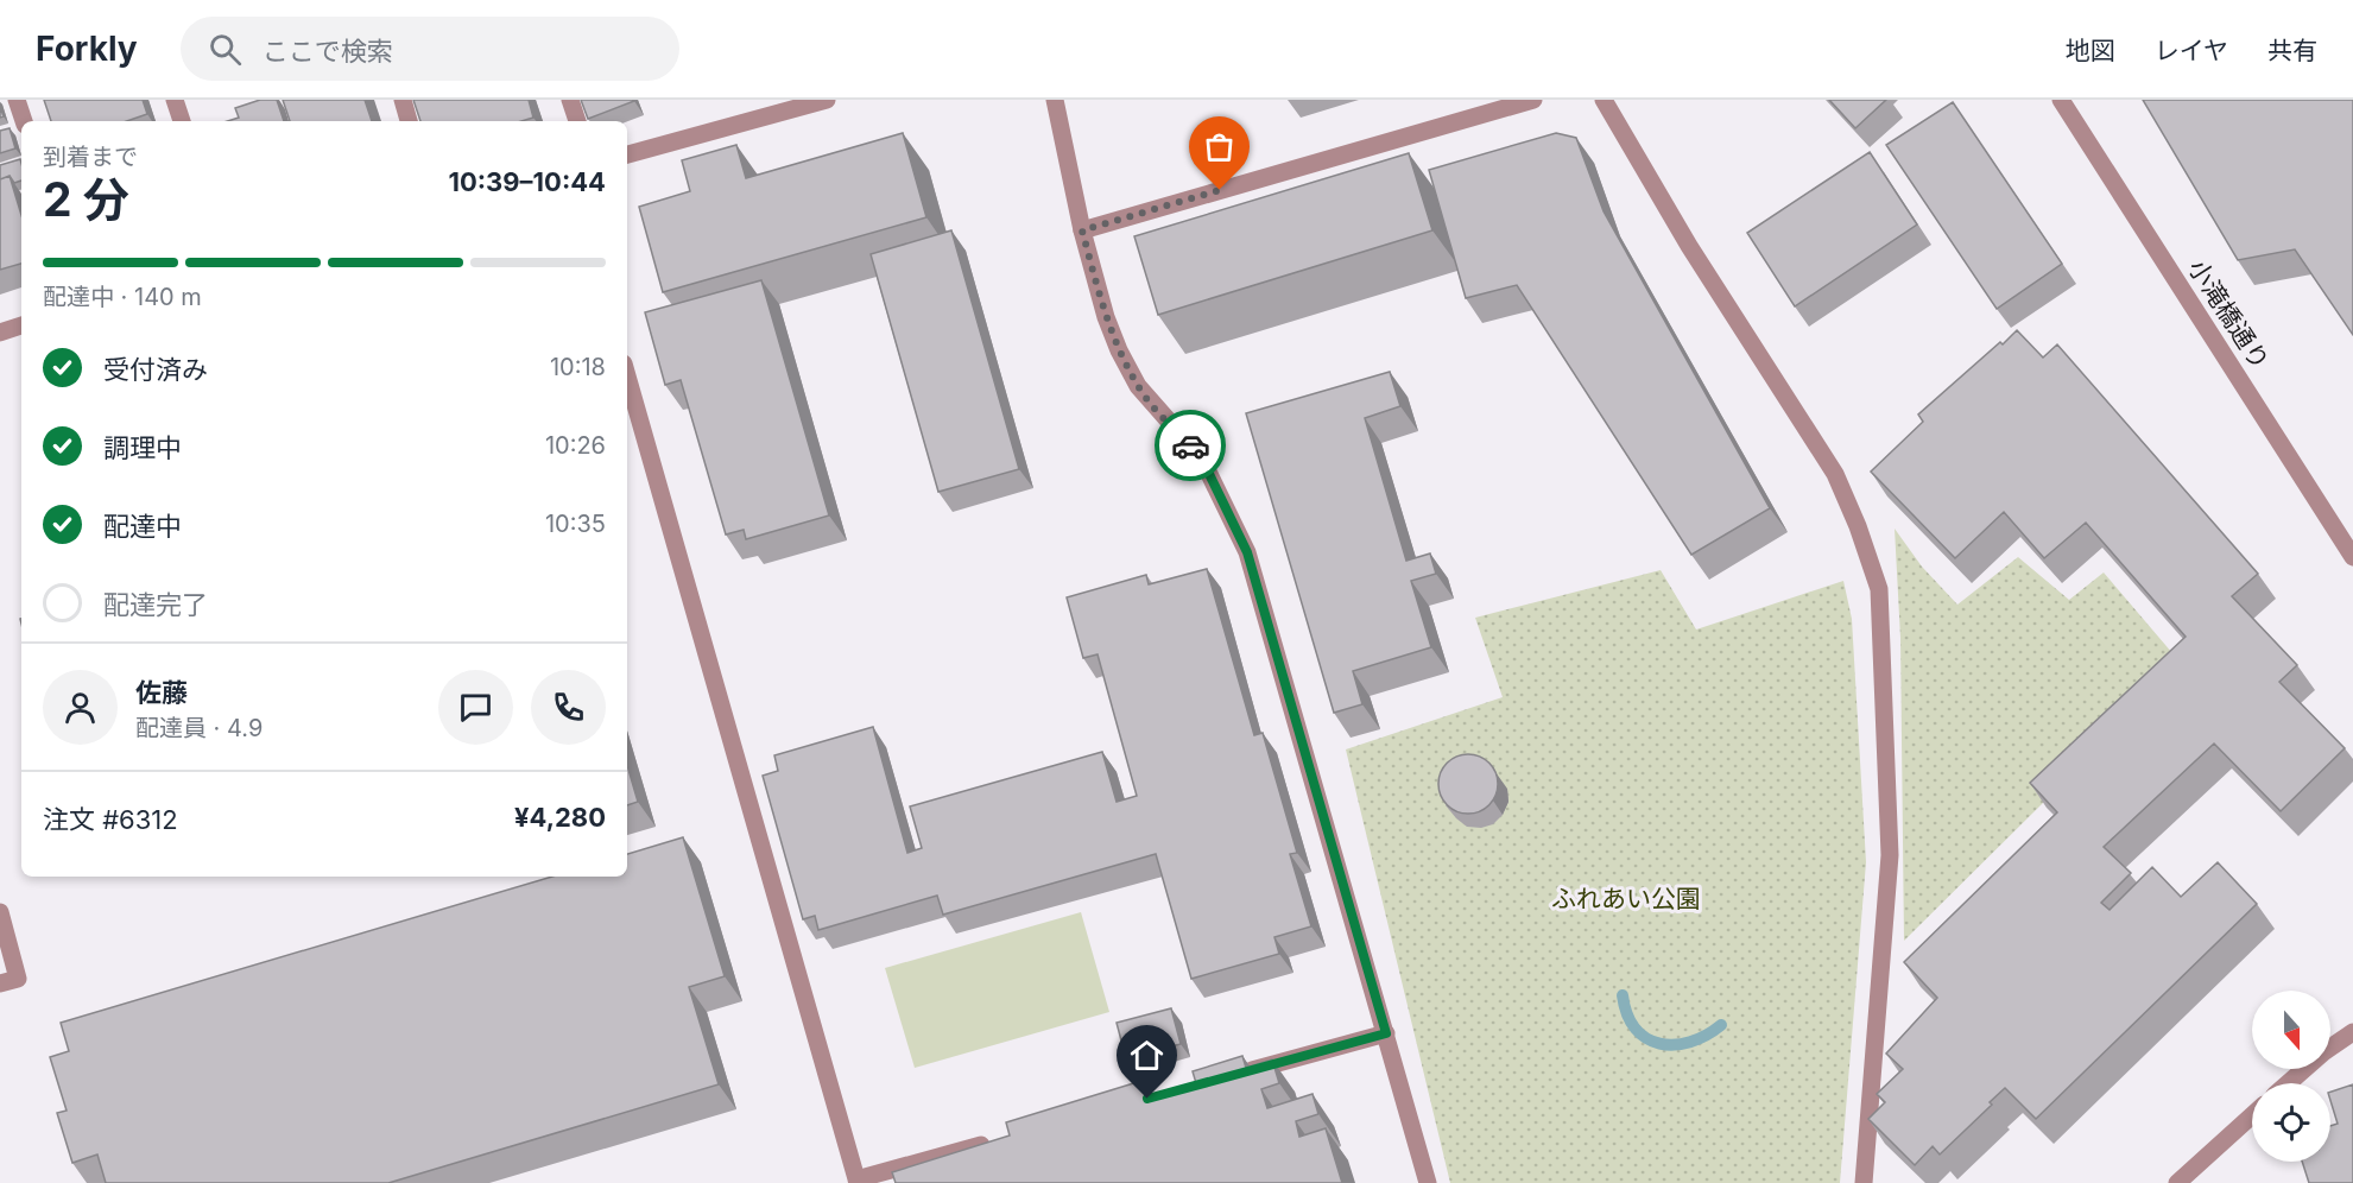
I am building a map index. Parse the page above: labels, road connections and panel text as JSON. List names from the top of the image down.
{
  "streets": {
    "street": ["小滝橋通り"]
  },
  "parks": ["ふれあい公園"],
  "north": "bottom",
  "page": {
    "header": "Forkly",
    "search": "ここで検索",
    "nav": ["地図", "レイヤ", "共有"],
    "heading": ["2 分", "到着まで", "10:39–10:44"],
    "panel": [
      "佐藤",
      "配達員 · 4.9",
      "注文 #6312",
      "¥4,280"
    ],
    "bar": "配達中 · 140 m",
    "list": [
      ["受付済み", "10:18"],
      ["調理中", "10:26"],
      ["配達中", "10:35"],
      "配達完了"
    ]
  }
}
